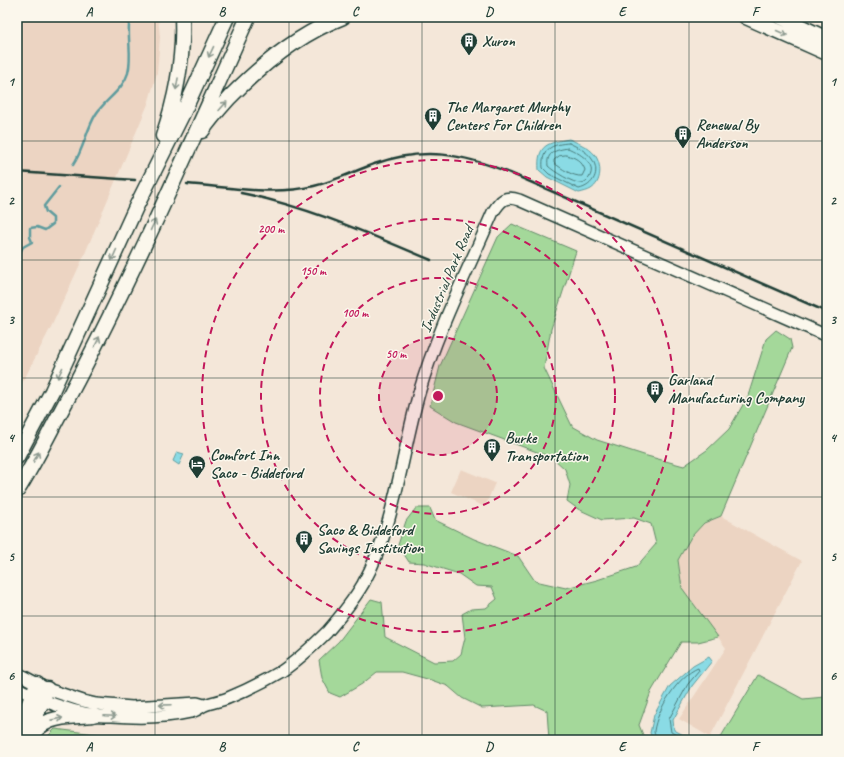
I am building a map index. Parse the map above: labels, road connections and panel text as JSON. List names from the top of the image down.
{
  "streets": {
    "street": ["Industrial Park Road"]
  },
  "places": {
    "building": [
      "Xuron",
      "The Margaret Murphy Centers For Children",
      "Renewal By Anderson",
      "Garland Manufacturing Company",
      "Burke Transportation",
      "Saco & Biddeford Savings Institution"
    ],
    "hotel": ["Comfort Inn Saco - Biddeford"]
  },
  "grid": {
    "columns": [
      "A",
      "B",
      "C",
      "D",
      "E",
      "F"
    ],
    "rows": [
      "1",
      "2",
      "3",
      "4",
      "5",
      "6"
    ]
  },
  "rings": [
    "200 m",
    "150 m",
    "100 m",
    "50 m"
  ]
}
